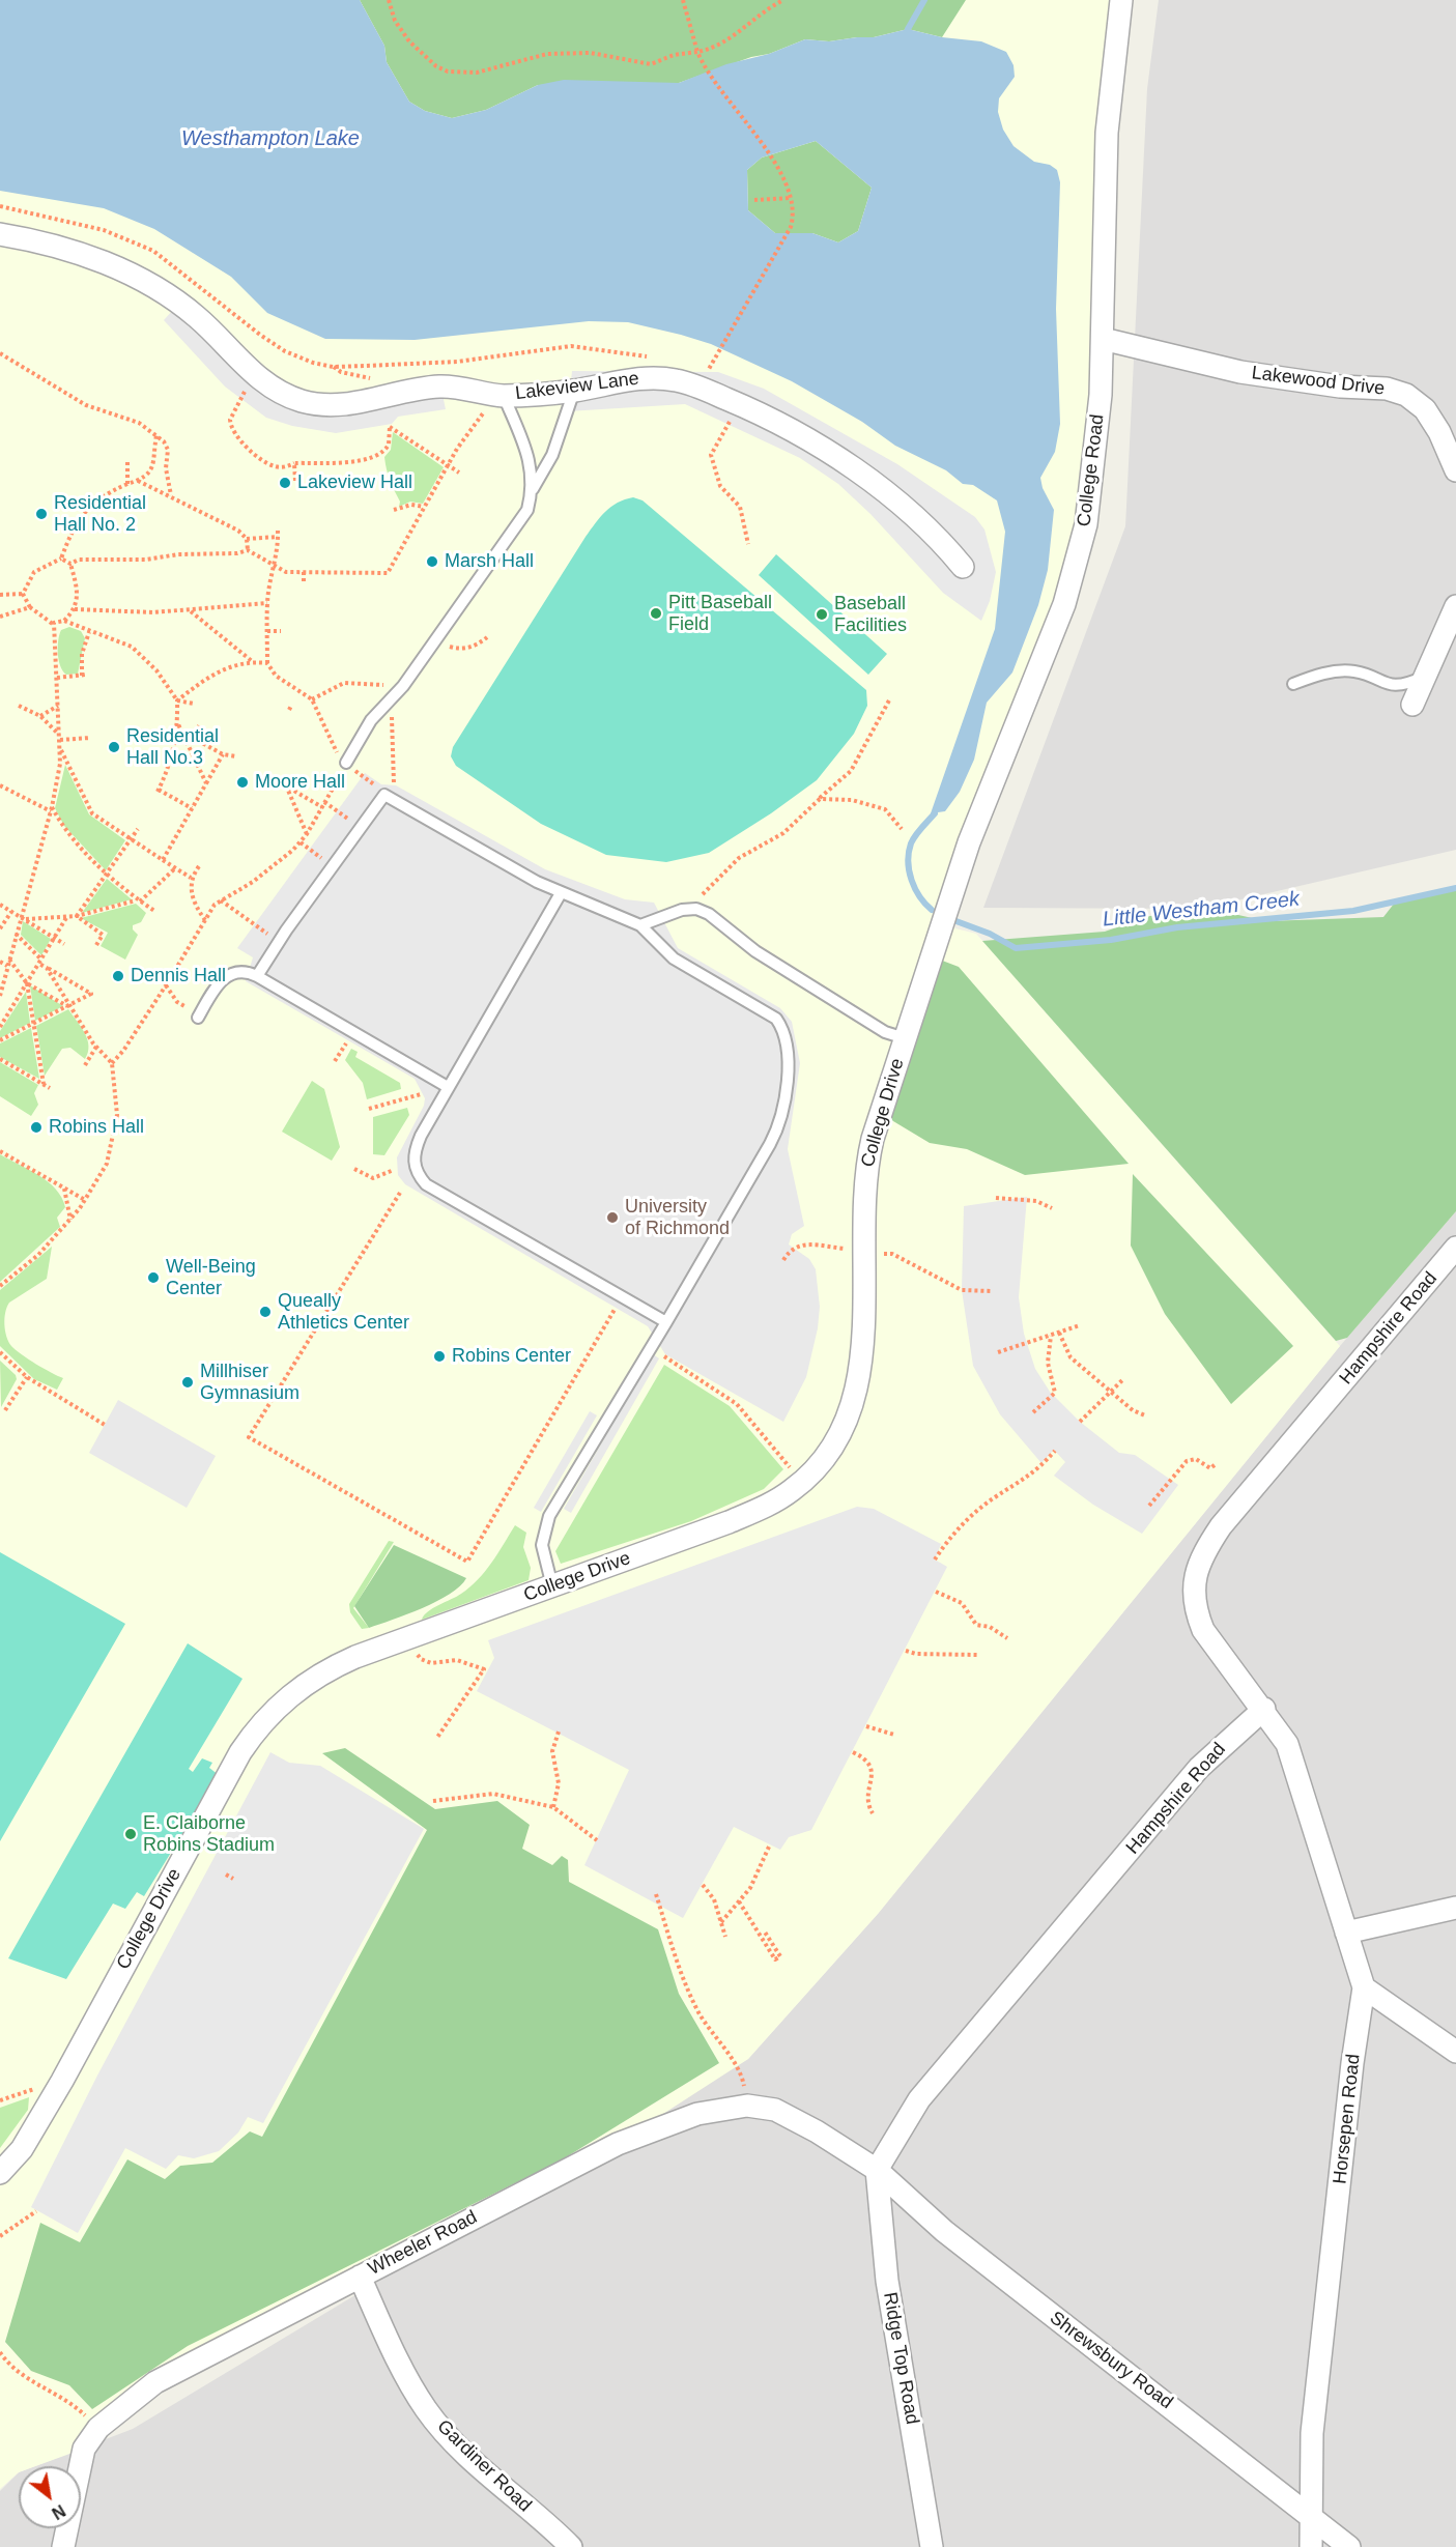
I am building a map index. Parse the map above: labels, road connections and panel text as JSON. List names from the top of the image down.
{
  "streets": {
    "street": [
      "Lakewood Drive",
      "Lakeview Lane",
      "College Road",
      "College Drive",
      "Hampshire Road",
      "Horsepen Road",
      "Wheeler Road",
      "Ridge Top Road",
      "Shrewsbury Road",
      "Gardiner Road"
    ]
  },
  "crossings": [
    ["Lakewood Drive", "College Road"],
    ["College Road", "College Drive"],
    ["Hampshire Road", "Horsepen Road"],
    ["Hampshire Road", "Wheeler Road"],
    ["Hampshire Road", "Ridge Top Road"],
    ["Hampshire Road", "Shrewsbury Road"],
    ["Horsepen Road", "Shrewsbury Road"],
    ["Wheeler Road", "Ridge Top Road"],
    ["Wheeler Road", "Shrewsbury Road"],
    ["Wheeler Road", "Gardiner Road"],
    ["Ridge Top Road", "Shrewsbury Road"]
  ],
  "water": ["Westhampton Lake", "Little Westham Creek"],
  "places": [
    "Lakeview Hall",
    "Residential Hall No. 2",
    "Marsh Hall",
    "Pitt Baseball Field",
    "Baseball Facilities",
    "Residential Hall No.3",
    "Moore Hall",
    "Dennis Hall",
    "Robins Hall",
    "University of Richmond",
    "Well-Being Center",
    "Queally Athletics Center",
    "Robins Center",
    "Millhiser Gymnasium",
    "E. Claiborne Robins Stadium"
  ],
  "north": "bottom right"
}
